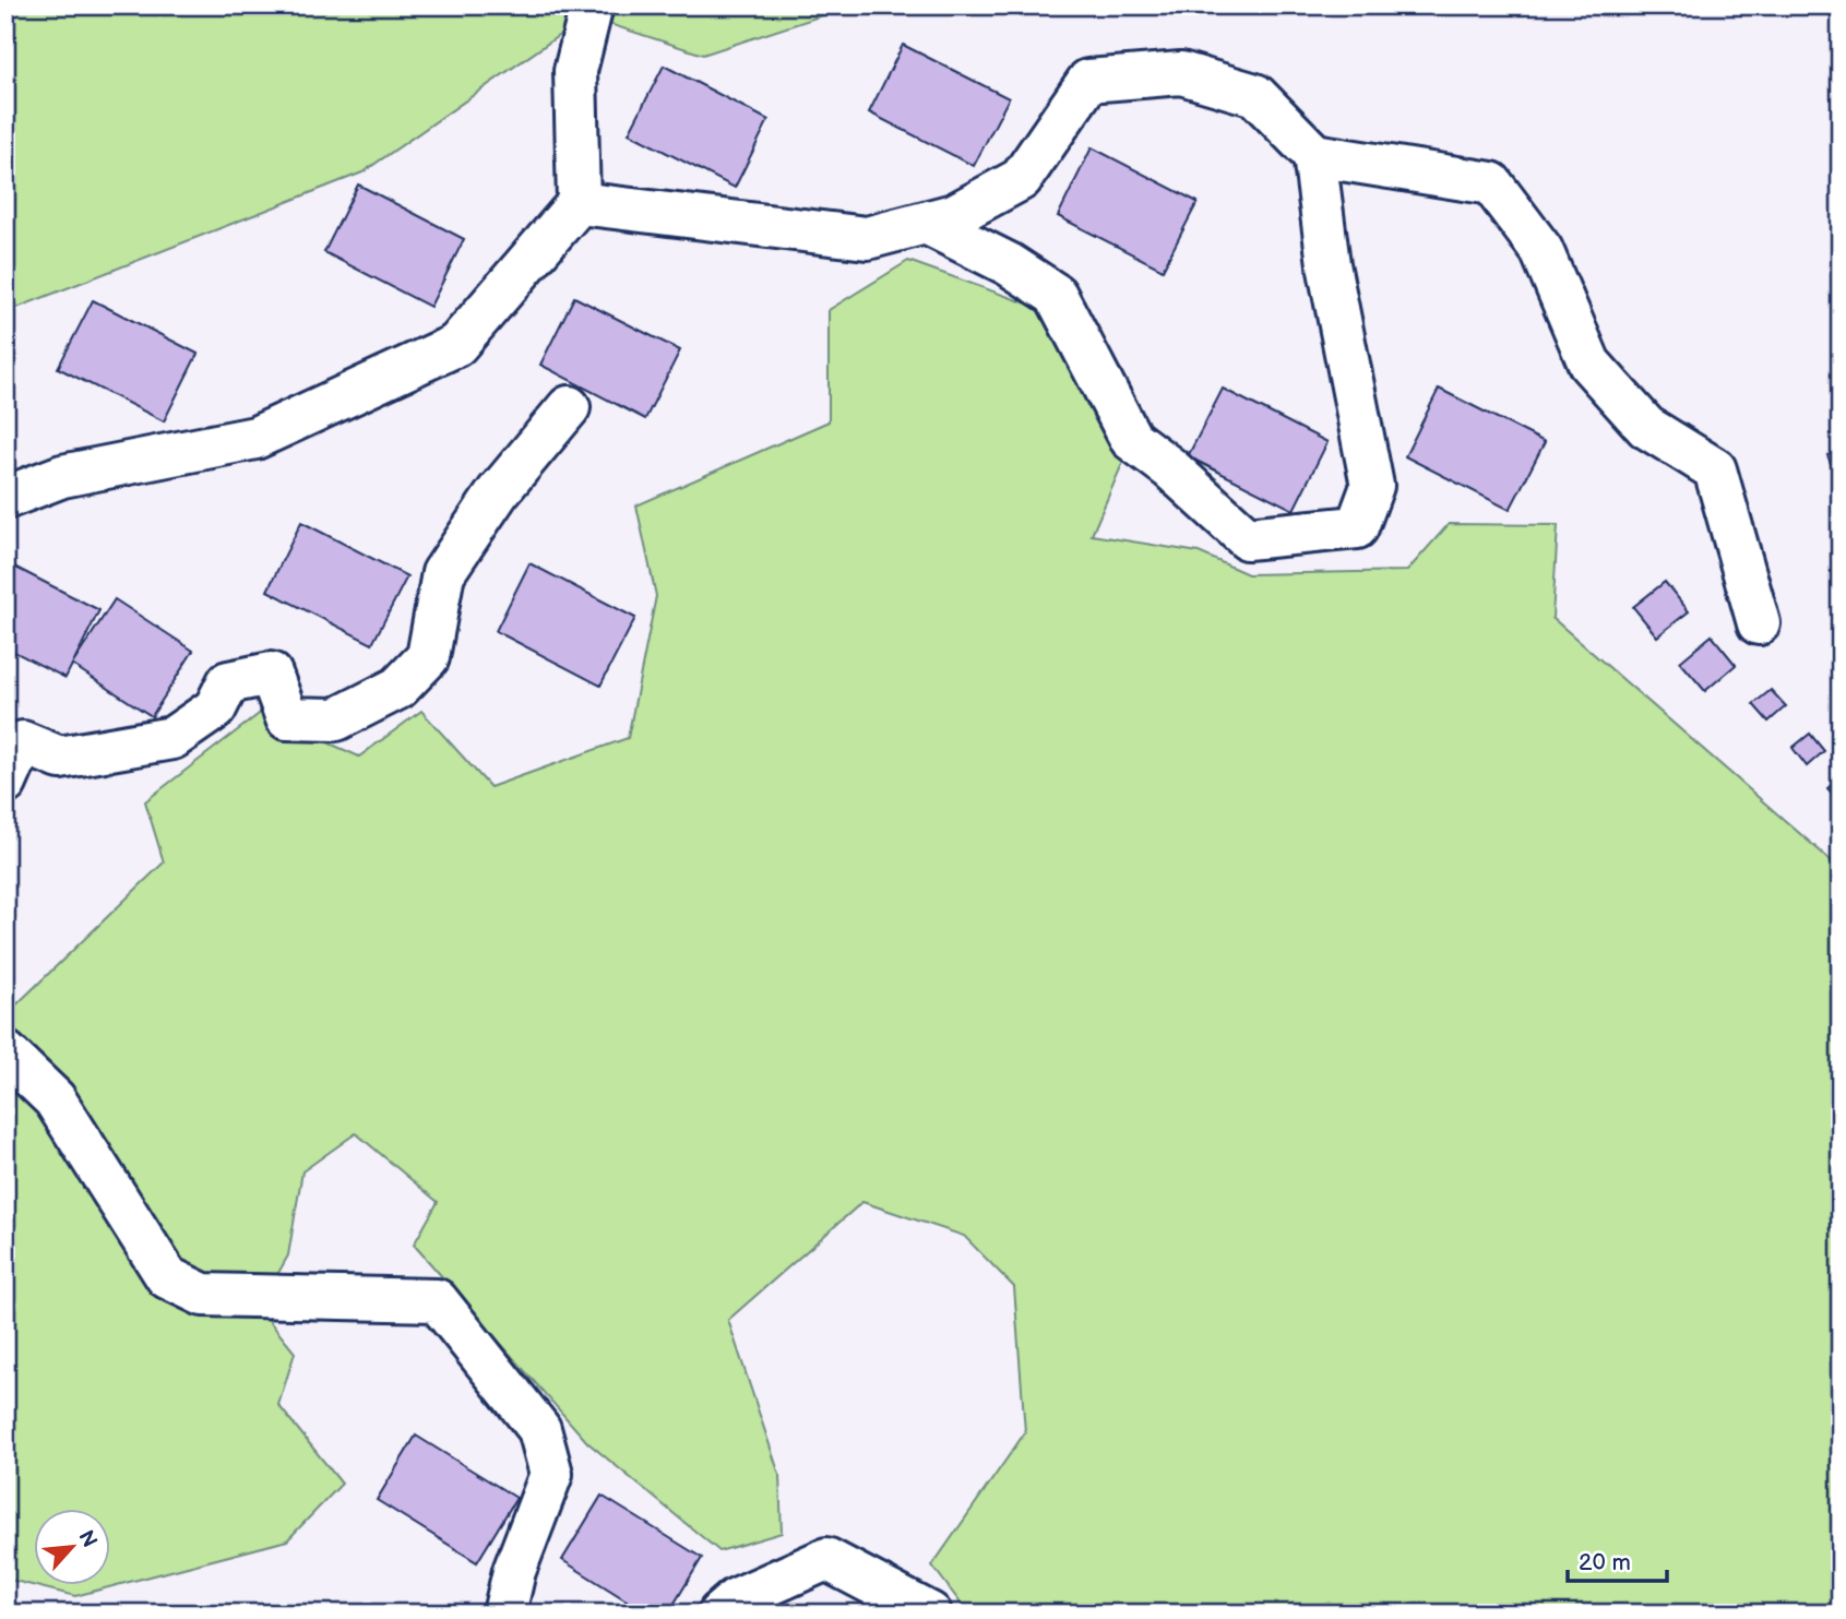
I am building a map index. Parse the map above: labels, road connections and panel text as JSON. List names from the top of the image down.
{
  "scale_bar": "20 m",
  "north": "top right"
}
